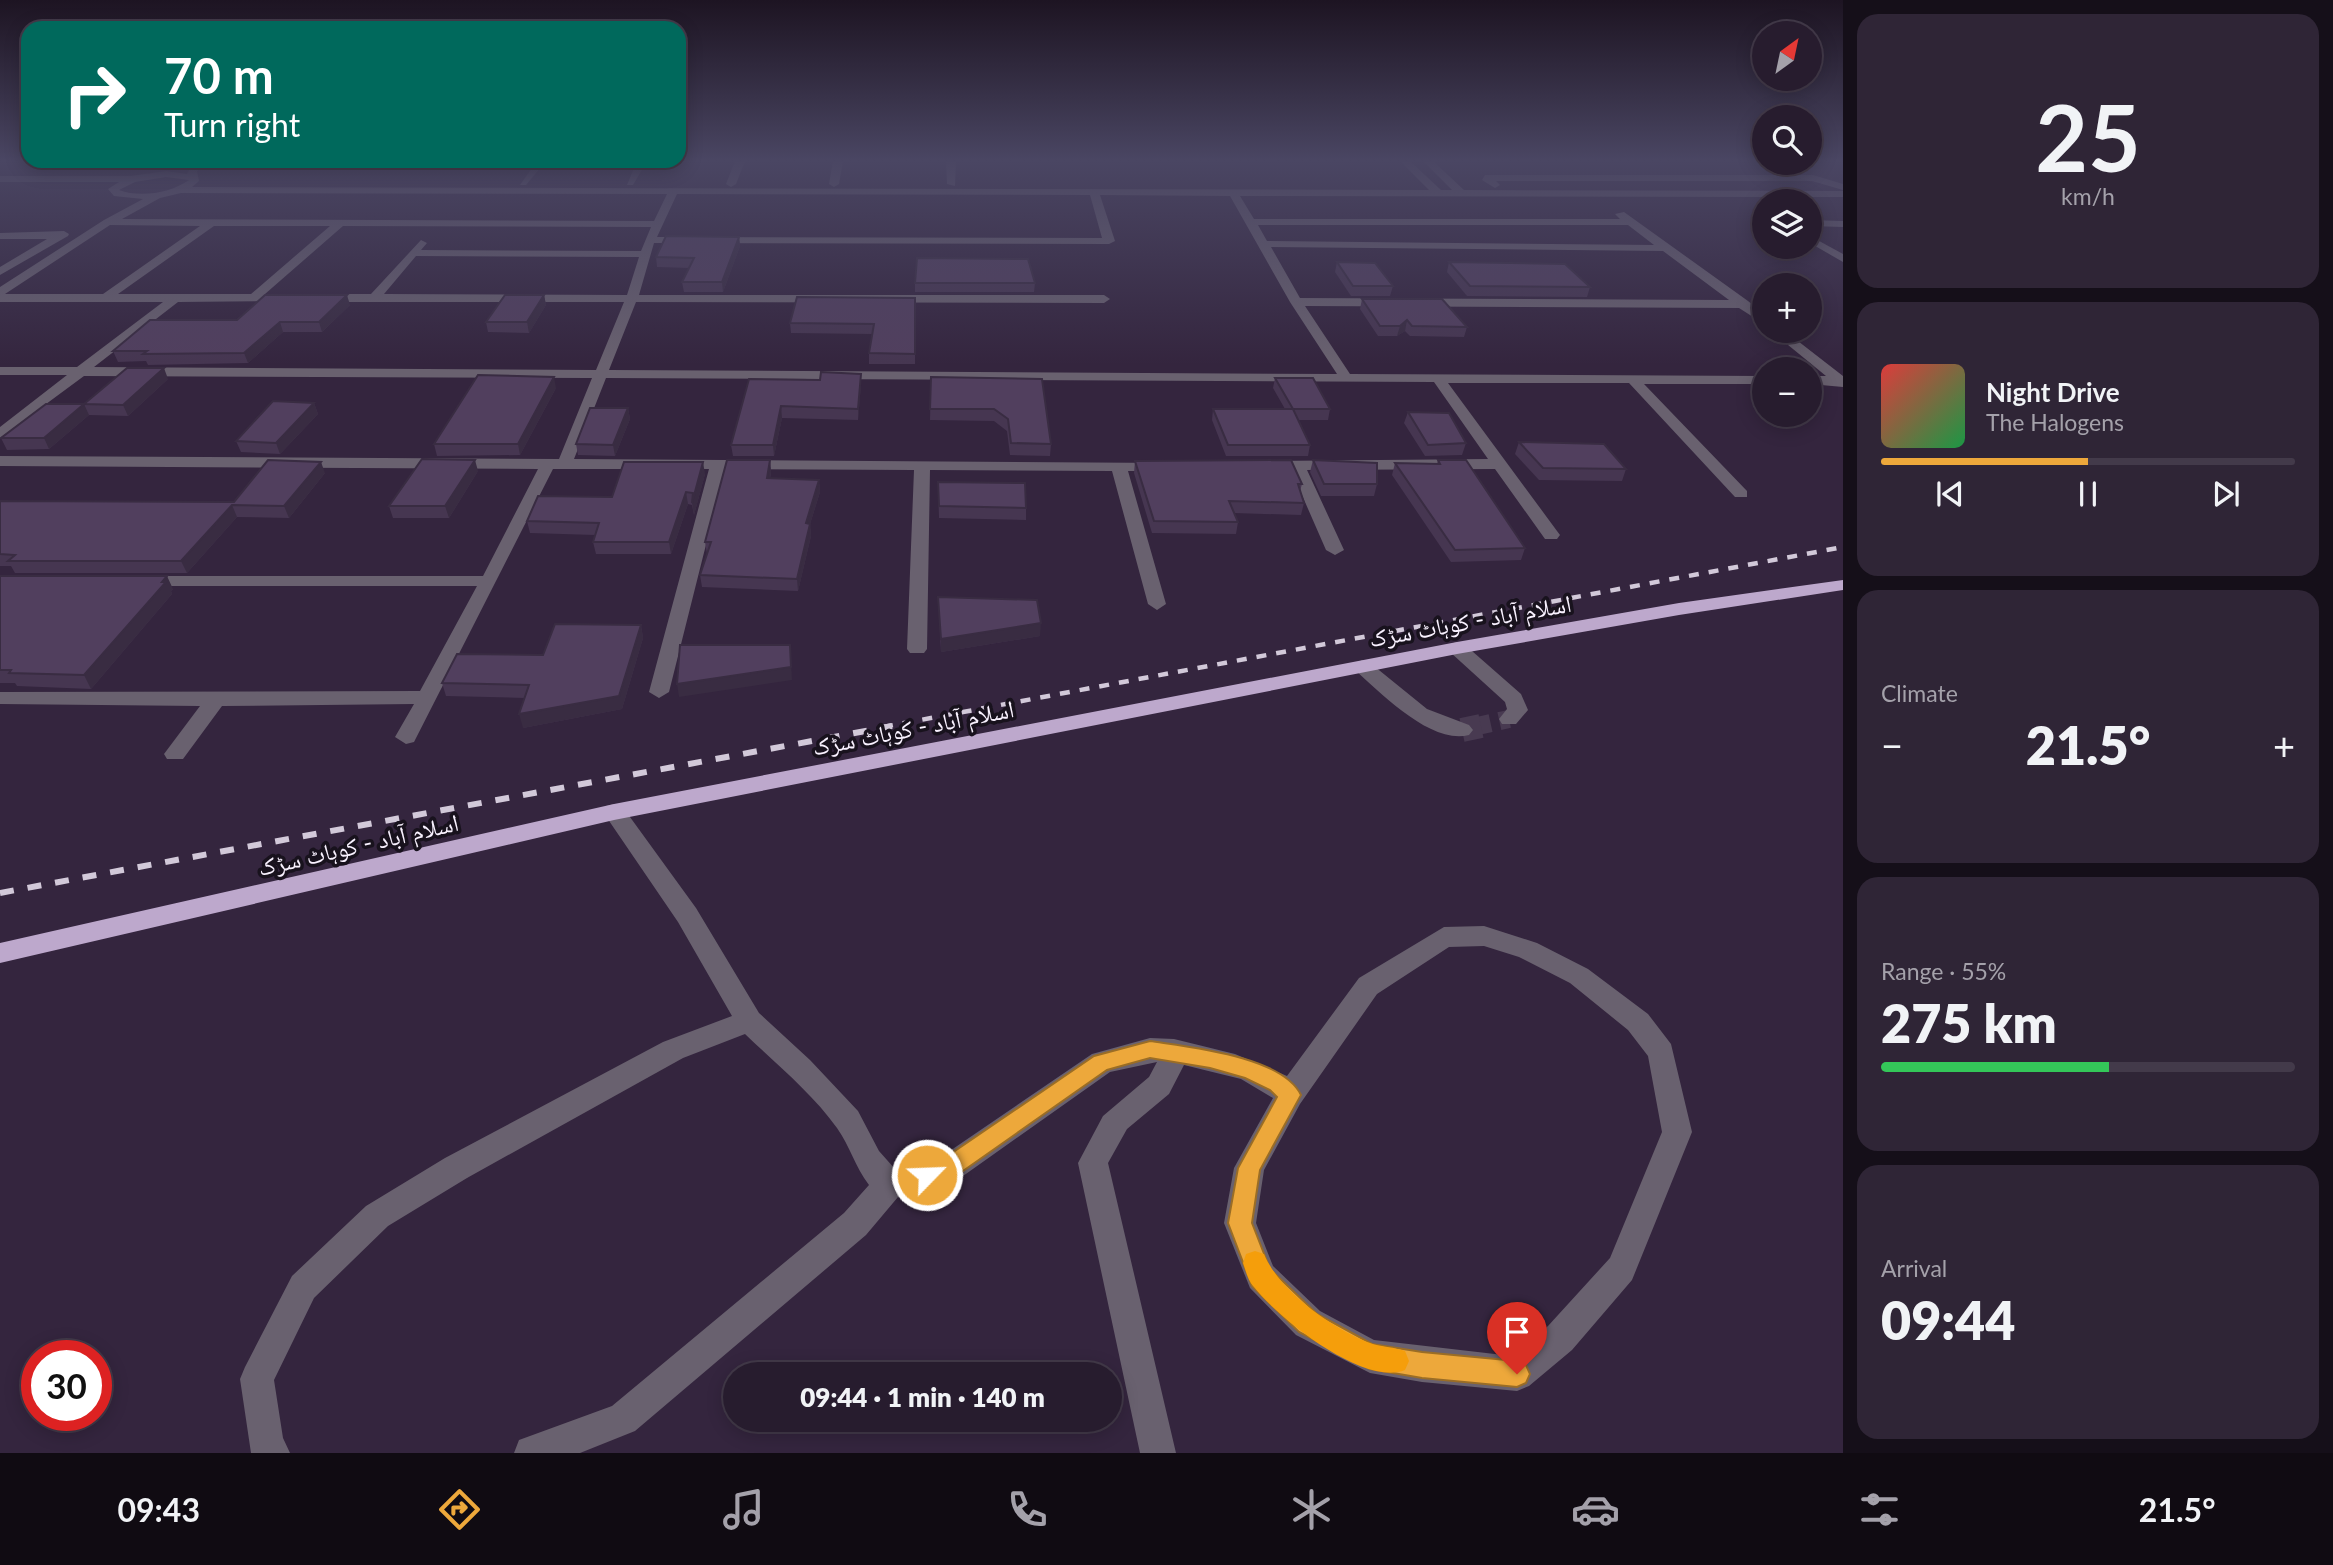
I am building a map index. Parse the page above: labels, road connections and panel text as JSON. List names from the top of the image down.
{
  "streets": {
    "highway": ["اسلام آباد - کوہاٹ سڑک"]
  },
  "north": "top right",
  "page": {
    "tile": [
      ["25", "km/h"],
      "Climate",
      ["Range · 55%", "275 km"],
      ["Arrival", "09:44"]
    ],
    "map_buttons": ["+", "−"],
    "turn": ["70 m", "Turn right"],
    "song": ["Night Drive", "The Halogens"],
    "heat": ["−", "21.5°", "+"],
    "limit": "30",
    "trip": "09:44 · 1 min · 140 m",
    "tabs": ["09:43", "21.5°"]
  }
}
